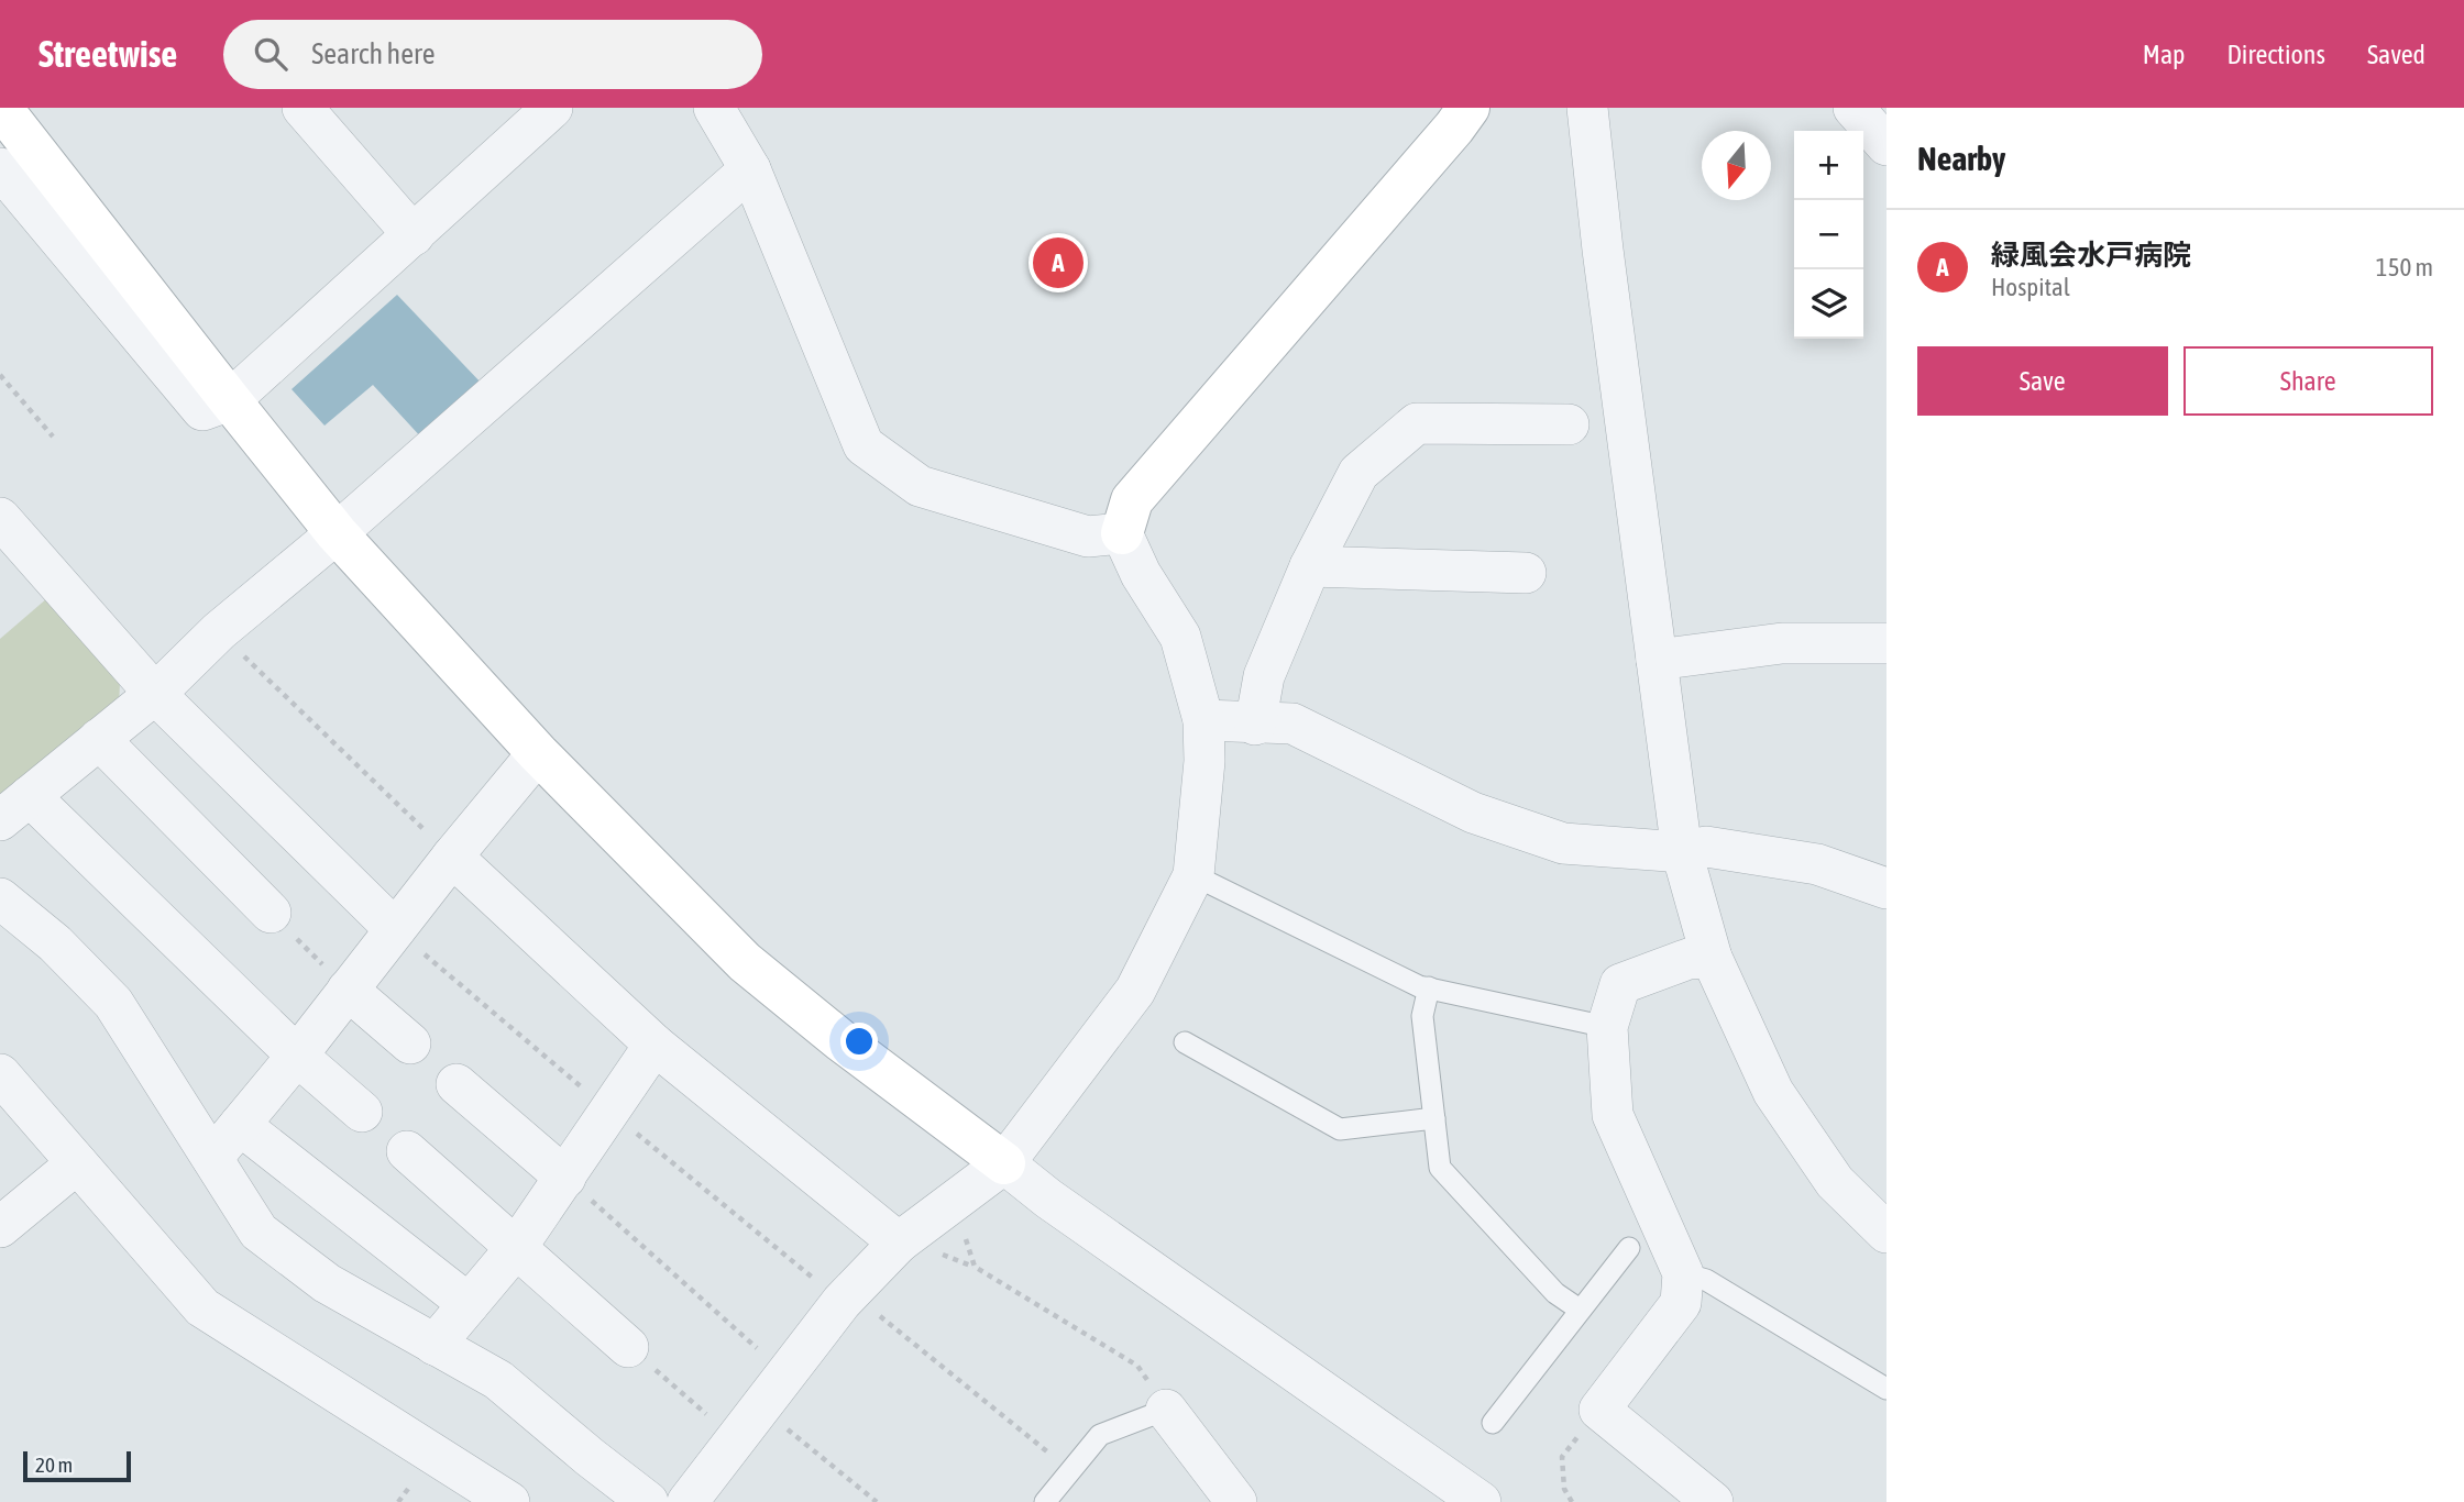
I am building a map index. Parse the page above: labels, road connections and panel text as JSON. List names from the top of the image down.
{
  "scale_bar": "20 m",
  "north": "bottom",
  "page": {
    "header": "Streetwise",
    "search": "Search here",
    "nav": ["Map", "Directions", "Saved"],
    "heading": "Nearby",
    "map_buttons": ["+", "−"],
    "list": [
      {
        "mark": "A",
        "name": "緑風会水戸病院",
        "note": "Hospital",
        "value": "150 m"
      }
    ],
    "pins": "A",
    "buttons": ["Save", "Share"],
    "scale": "20 m"
  }
}
